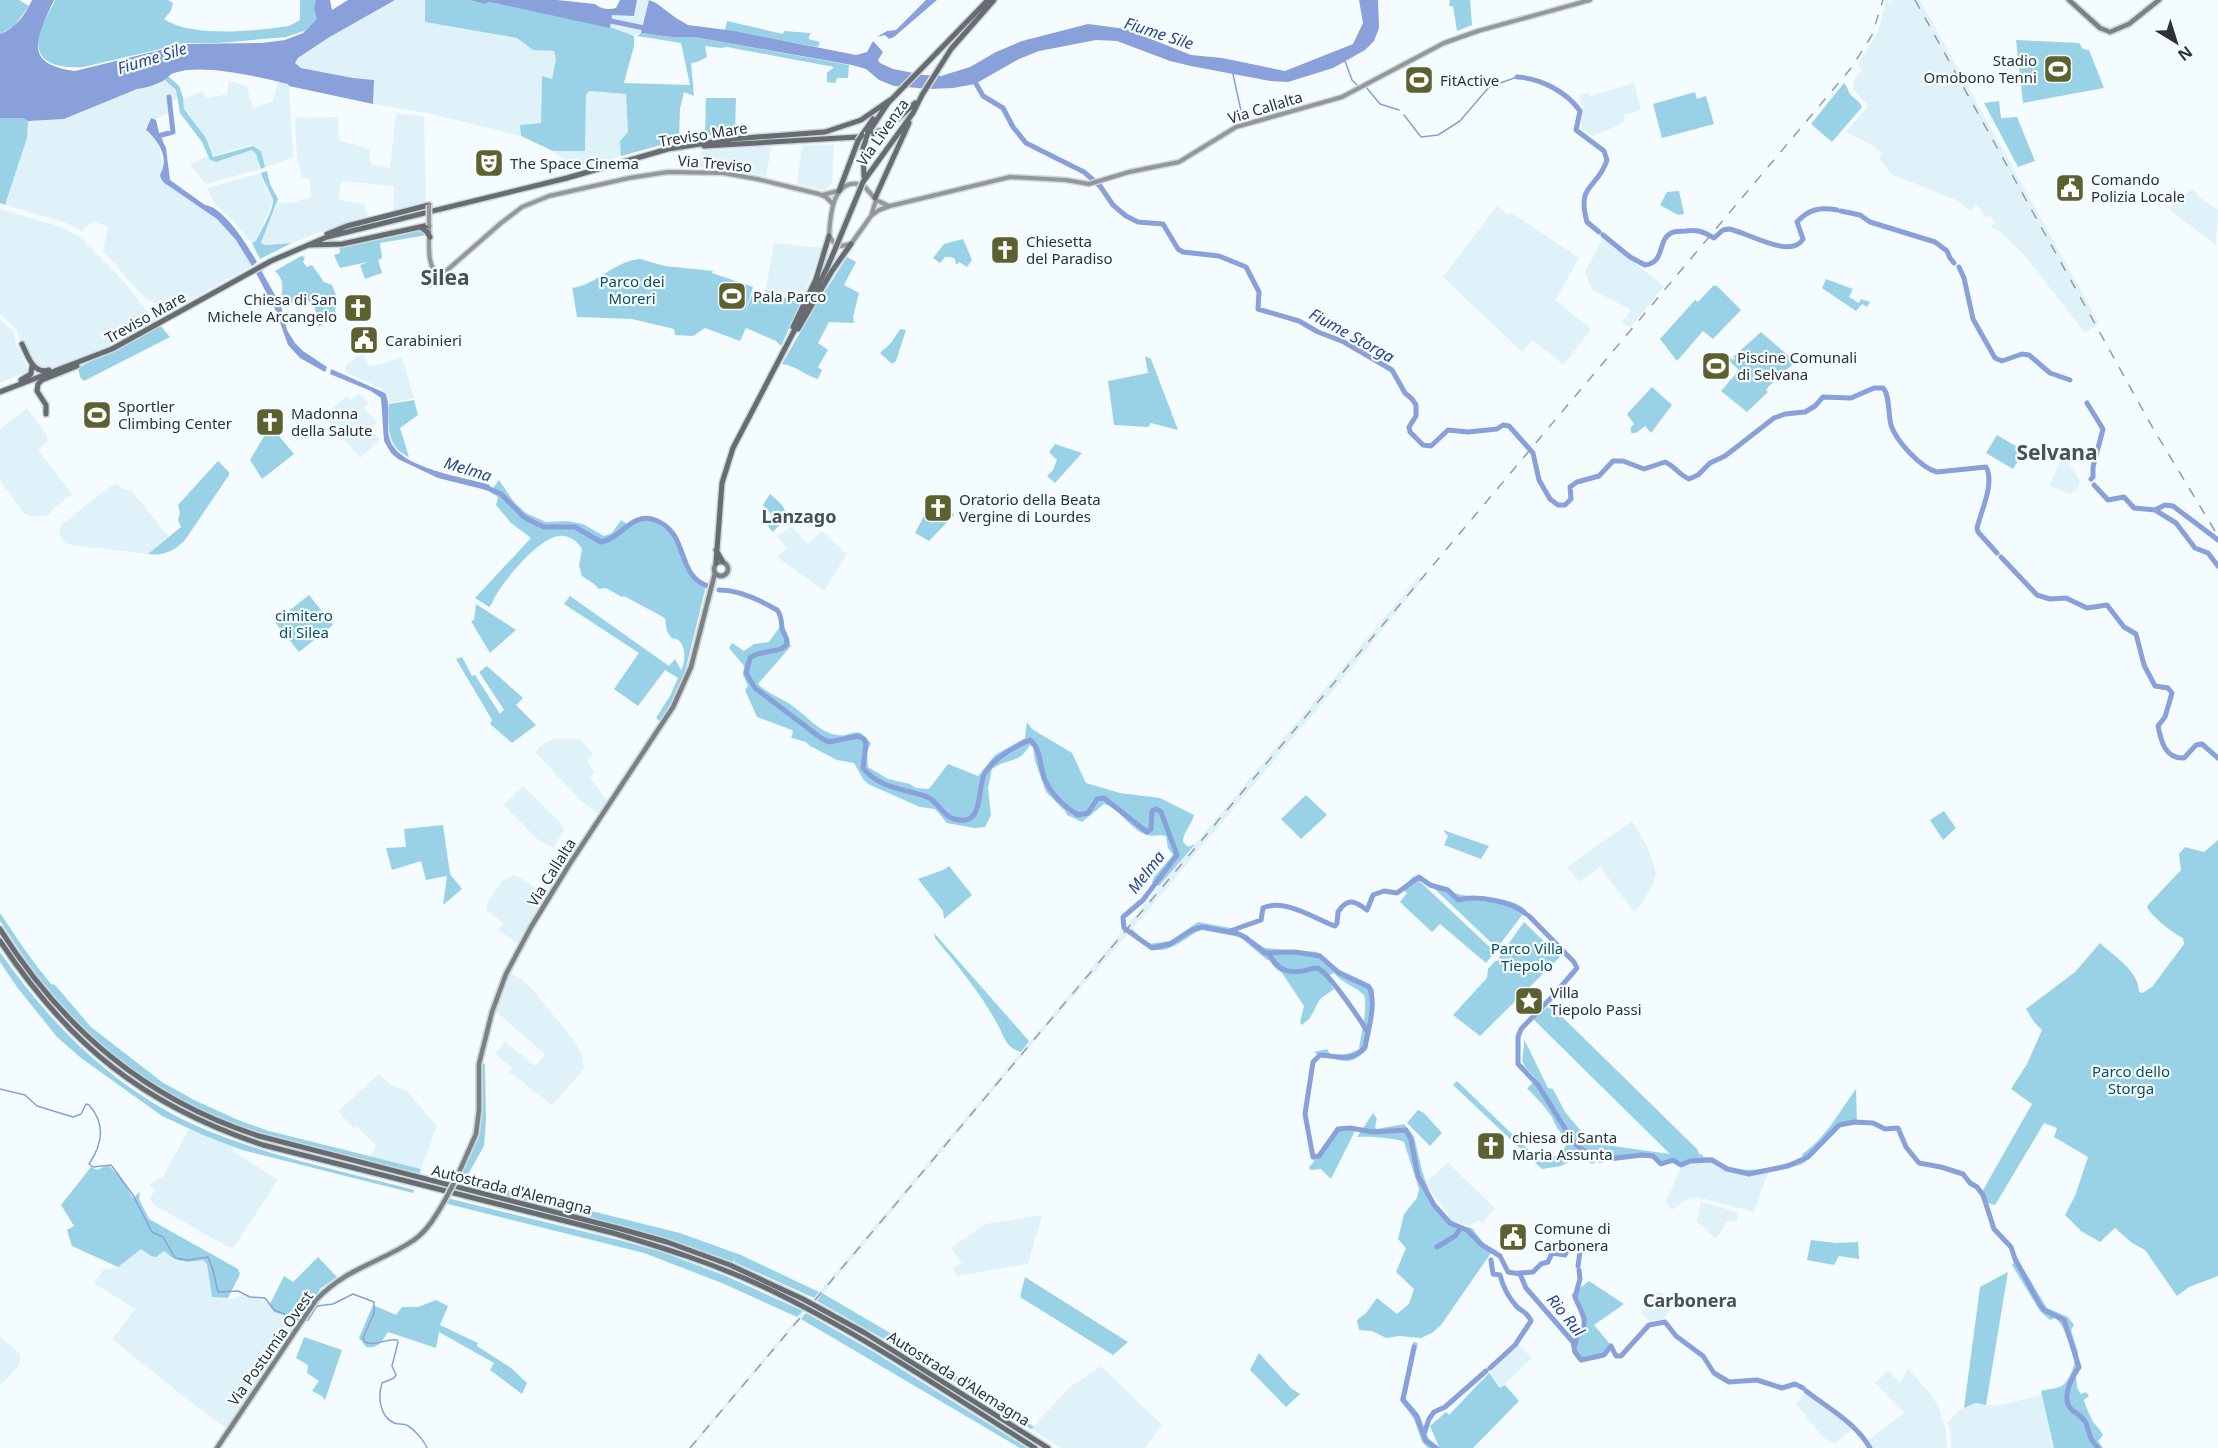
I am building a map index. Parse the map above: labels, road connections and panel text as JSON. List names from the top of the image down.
{
  "streets": {
    "highway": ["Via Livenza", "Treviso Mare", "Autostrada d'Alemagna"],
    "main road": ["Via Callalta", "Via Treviso", "Via Postumia Ovest"]
  },
  "crossings": [
    ["Via Callalta", "Via Postumia Ovest"],
    ["Via Livenza", "Treviso Mare"],
    ["Via Livenza", "Via Treviso"]
  ],
  "districts": [
    "Silea",
    "Selvana",
    "Lanzago",
    "Carbonera"
  ],
  "water": [
    "Fiume Sile",
    "Fiume Storga",
    "Melma",
    "Rio Rul"
  ],
  "parks": [
    "Parco dei Moreri",
    "cimitero di Silea",
    "Parco Villa Tiepolo",
    "Parco dello Storga"
  ],
  "places": {
    "sports": [
      "Stadio Omobono Tenni",
      "FitActive",
      "Pala Parco",
      "Piscine Comunali di Selvana",
      "Sportler Climbing Center"
    ],
    "theatre": ["The Space Cinema"],
    "public building": ["Comando Polizia Locale", "Carabinieri", "Comune di Carbonera"],
    "church": [
      "Chiesetta del Paradiso",
      "Chiesa di San Michele Arcangelo",
      "Madonna della Salute",
      "Oratorio della Beata Vergine di Lourdes",
      "chiesa di Santa Maria Assunta"
    ],
    "place": ["Villa Tiepolo Passi"]
  },
  "north": "bottom right"
}
